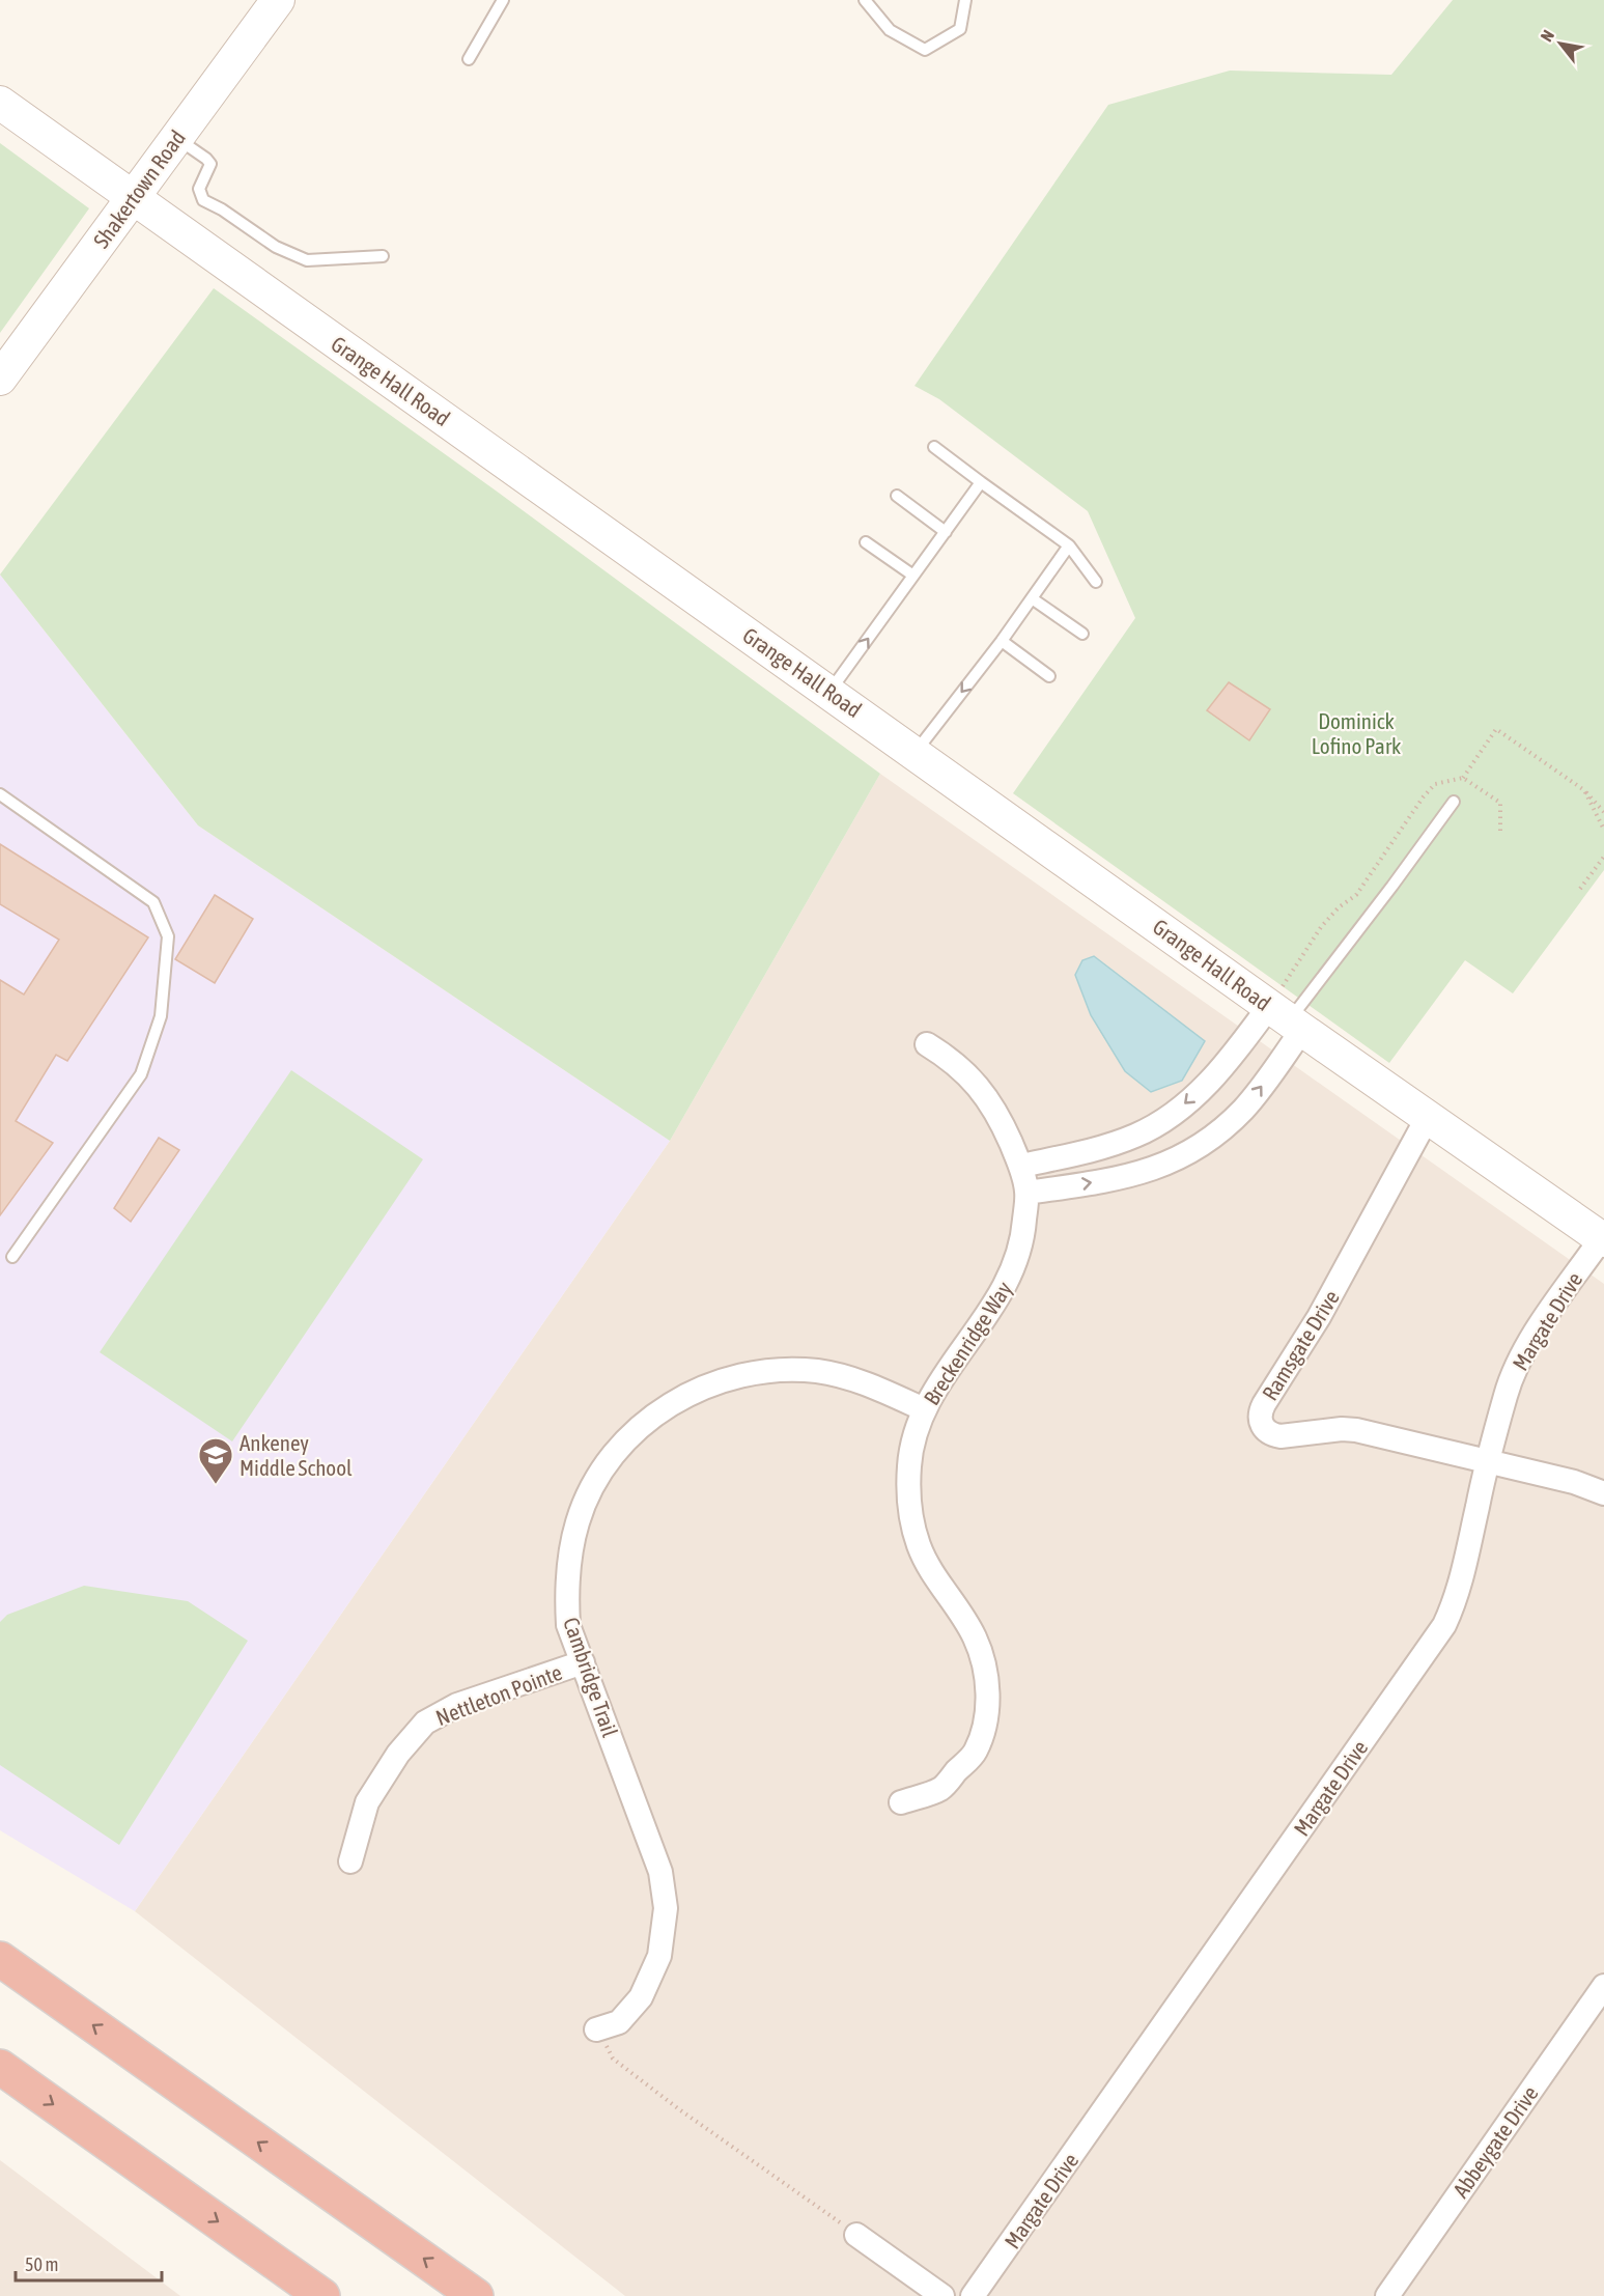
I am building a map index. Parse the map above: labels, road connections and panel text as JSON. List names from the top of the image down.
{
  "streets": {
    "street": [
      "Shakertown Road",
      "Grange Hall Road",
      "Margate Drive",
      "Breckenridge Way",
      "Ramsgate Drive",
      "Cambridge Trail",
      "Nettleton Pointe",
      "Abbeygate Drive"
    ]
  },
  "crossings": [
    ["Shakertown Road", "Grange Hall Road"],
    ["Grange Hall Road", "Margate Drive"],
    ["Grange Hall Road", "Ramsgate Drive"],
    ["Margate Drive", "Ramsgate Drive"],
    ["Breckenridge Way", "Cambridge Trail"],
    ["Cambridge Trail", "Nettleton Pointe"]
  ],
  "parks": ["Dominick Lofino Park"],
  "places": {
    "school or university": ["Ankeney Middle School"]
  },
  "scale_bar": "50 m",
  "north": "top left"
}
